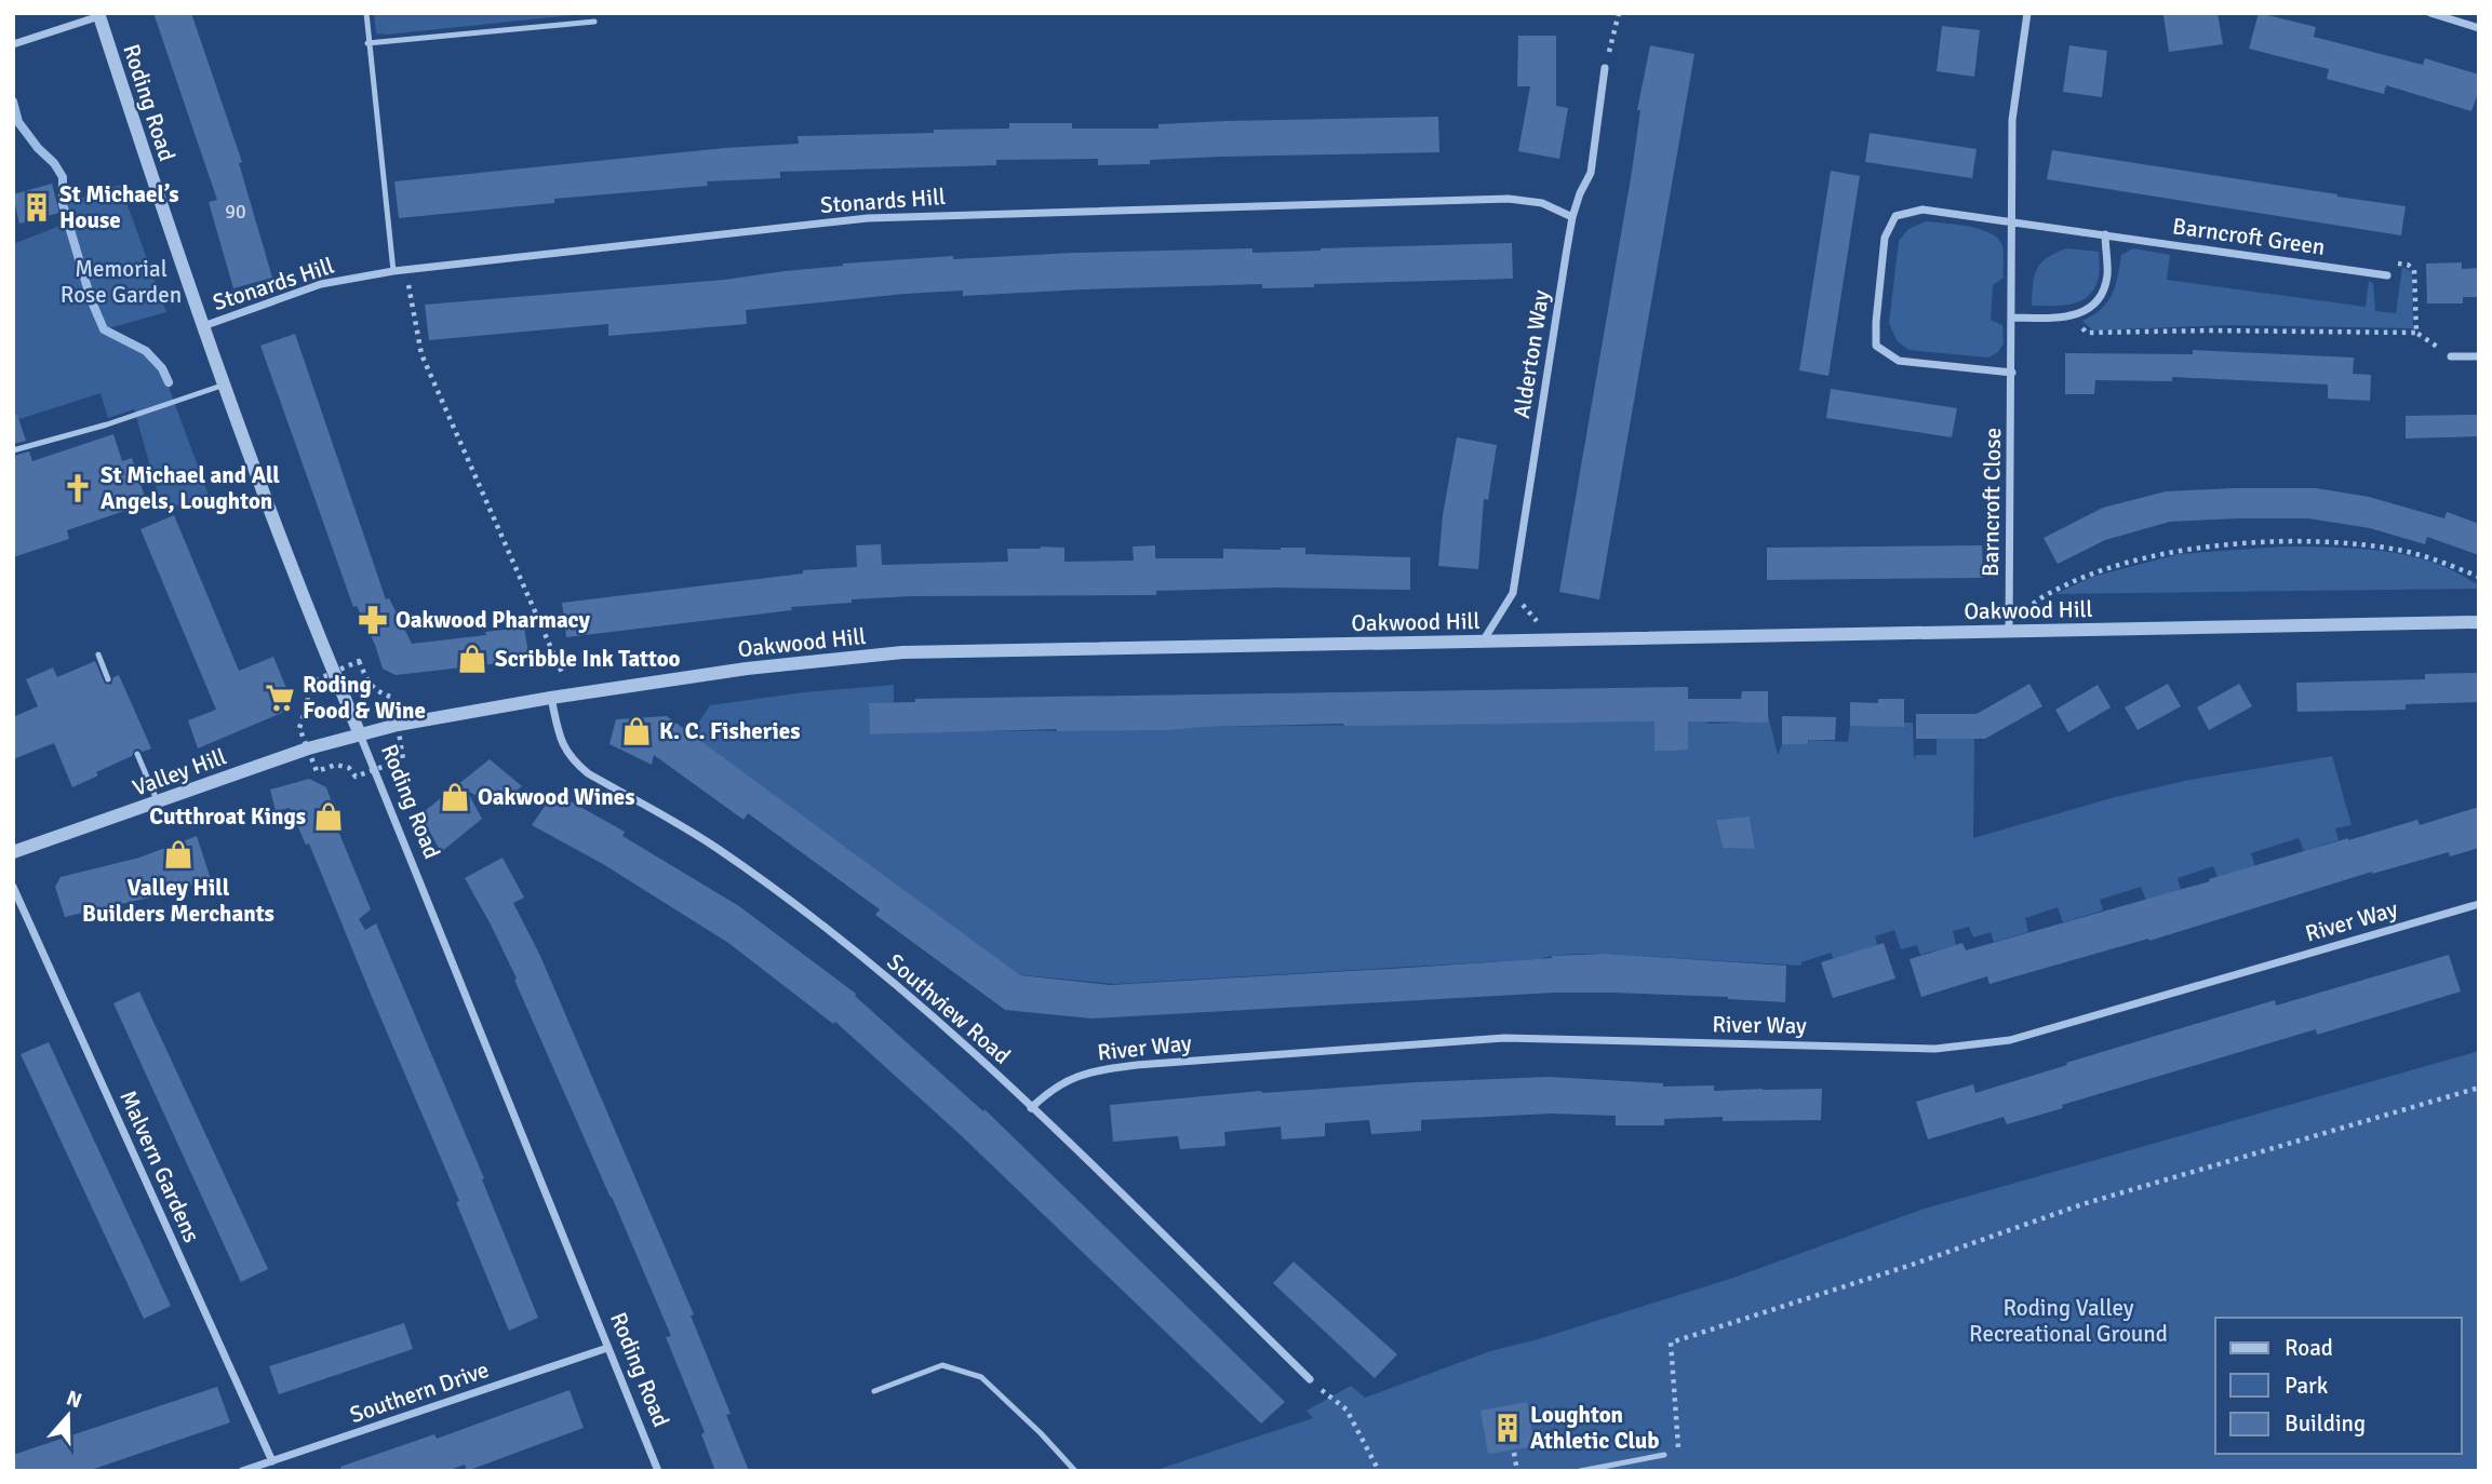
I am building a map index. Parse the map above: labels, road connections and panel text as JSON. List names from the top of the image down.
{
  "streets": {
    "street": [
      "Roding Road",
      "Stonards Hill",
      "Barncroft Green",
      "Alderton Way",
      "Barncroft Close",
      "Oakwood Hill",
      "Valley Hill",
      "River Way",
      "Southview Road",
      "Malvern Gardens",
      "Southern Drive"
    ]
  },
  "crossings": [
    ["Roding Road", "Stonards Hill"],
    ["Roding Road", "Oakwood Hill"],
    ["Roding Road", "Valley Hill"],
    ["Roding Road", "Southern Drive"],
    ["Stonards Hill", "Alderton Way"],
    ["Barncroft Green", "Barncroft Close"],
    ["Alderton Way", "Oakwood Hill"],
    ["Barncroft Close", "Oakwood Hill"],
    ["Oakwood Hill", "Valley Hill"],
    ["Oakwood Hill", "Southview Road"],
    ["River Way", "Southview Road"],
    ["Malvern Gardens", "Southern Drive"]
  ],
  "parks": ["Memorial Rose Garden", "Roding Valley Recreational Ground"],
  "places": {
    "building": ["St Michael’s House", "Loughton Athletic Club"],
    "church": ["St Michael and All Angels, Loughton"],
    "pharmacy": ["Oakwood Pharmacy"],
    "shop": [
      "Scribble Ink Tattoo",
      "K. C. Fisheries",
      "Oakwood Wines",
      "Cutthroat Kings",
      "Valley Hill Builders Merchants"
    ],
    "supermarket": ["Roding Food & Wine"]
  },
  "house_numbers": ["90"],
  "legend": ["Road", "Park", "Building"],
  "north": "top"
}
